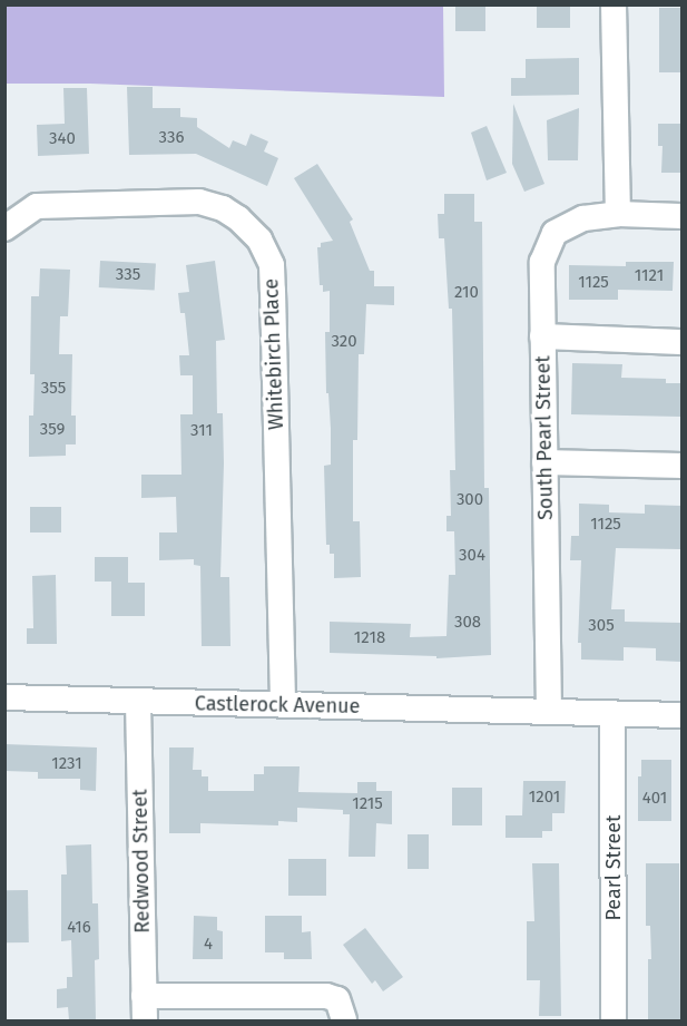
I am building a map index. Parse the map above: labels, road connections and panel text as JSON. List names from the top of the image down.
{
  "streets": {
    "street": [
      "Whitebirch Place",
      "South Pearl Street",
      "Castlerock Avenue",
      "Redwood Street",
      "Pearl Street"
    ]
  },
  "crossings": [
    ["Whitebirch Place", "Castlerock Avenue"],
    ["South Pearl Street", "Castlerock Avenue"],
    ["Castlerock Avenue", "Redwood Street"],
    ["Castlerock Avenue", "Pearl Street"]
  ],
  "house_numbers": [
    "336",
    "340",
    "335",
    "1121",
    "1125",
    "210",
    "320",
    "355",
    "359",
    "311",
    "300",
    "1125",
    "304",
    "308",
    "305",
    "1218",
    "1231",
    "1201",
    "401",
    "1215",
    "416",
    "4"
  ]
}
